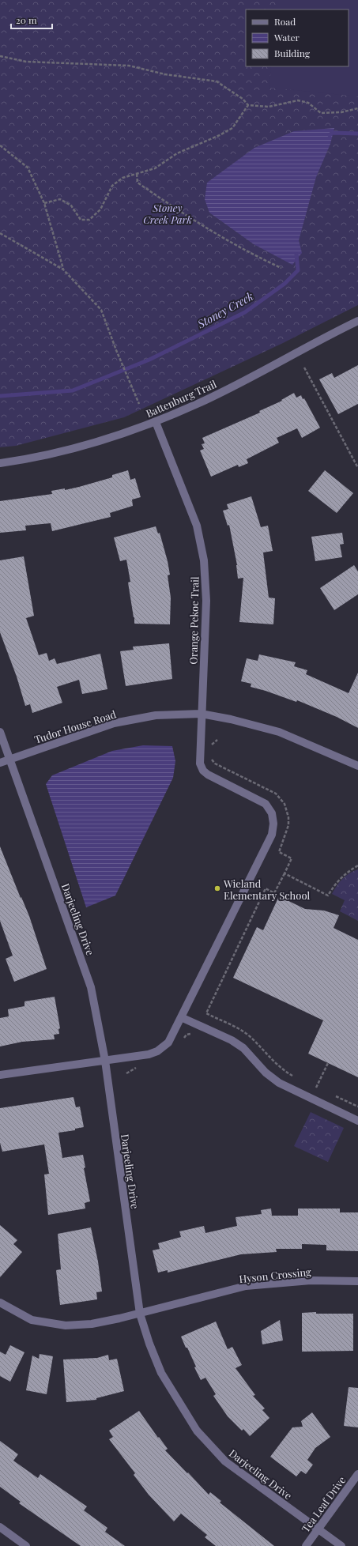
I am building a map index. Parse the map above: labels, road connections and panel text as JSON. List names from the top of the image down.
{
  "streets": {
    "street": [
      "Battenburg Trail",
      "Orange Pekoe Trail",
      "Tudor House Road",
      "Darjeeling Drive",
      "Hyson Crossing",
      "Tea Leaf Drive"
    ]
  },
  "crossings": [
    ["Battenburg Trail", "Orange Pekoe Trail"],
    ["Orange Pekoe Trail", "Tudor House Road"],
    ["Tudor House Road", "Darjeeling Drive"],
    ["Darjeeling Drive", "Hyson Crossing"],
    ["Darjeeling Drive", "Tea Leaf Drive"]
  ],
  "water": ["Stoney Creek"],
  "parks": ["Stoney Creek Park"],
  "places": ["Wieland Elementary School"],
  "legend": ["Road", "Water", "Building"],
  "scale_bar": "20 m"
}
